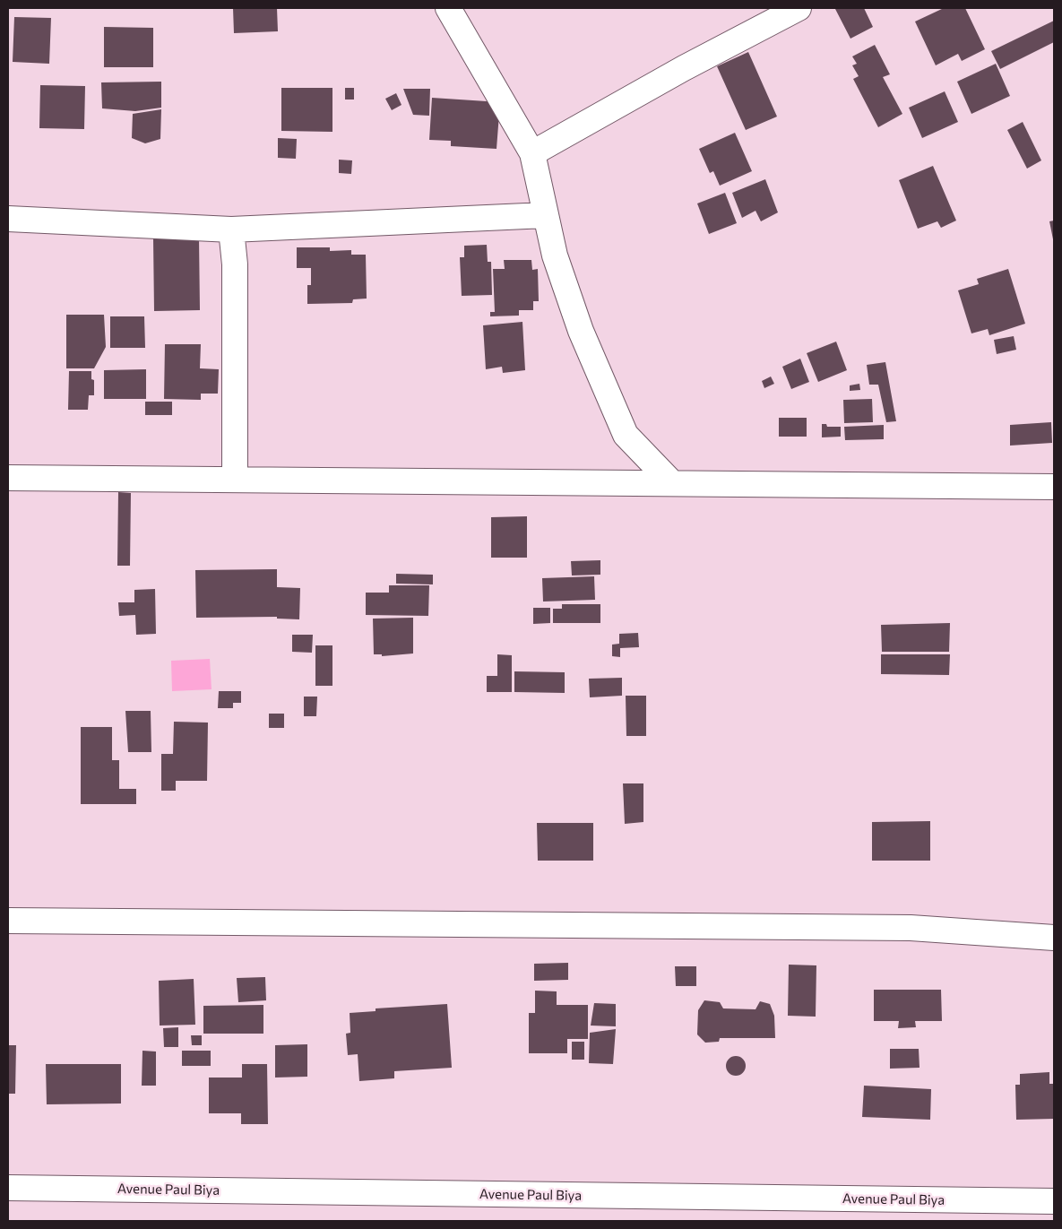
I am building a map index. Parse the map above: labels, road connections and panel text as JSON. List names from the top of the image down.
{
  "streets": {
    "street": ["Avenue Paul Biya"]
  }
}
